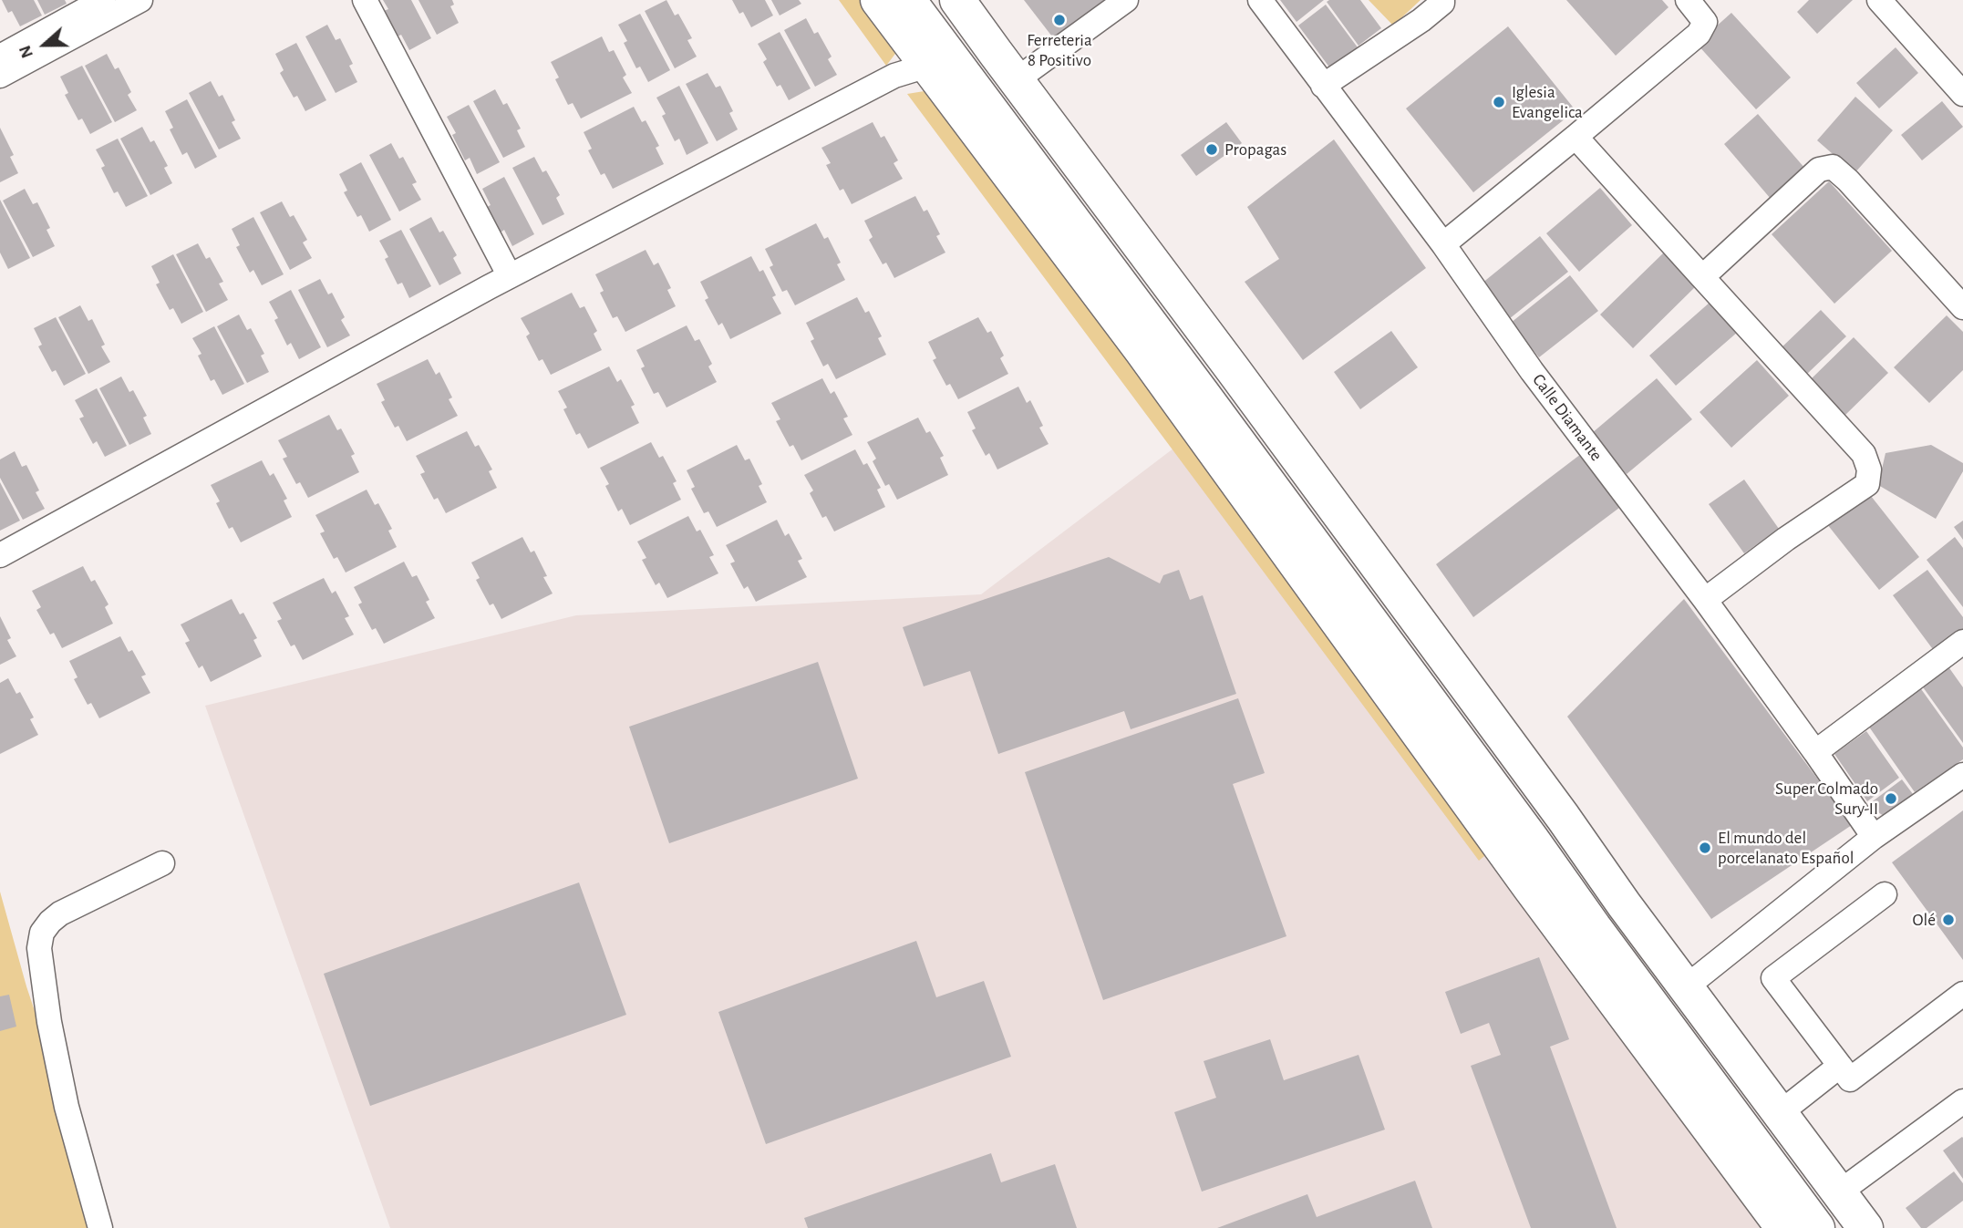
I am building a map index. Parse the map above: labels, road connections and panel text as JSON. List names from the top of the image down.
{
  "streets": {
    "street": ["Calle Diamante"]
  },
  "places": [
    "Ferreteria 8 Positivo",
    "Iglesia Evangelica",
    "Propagas",
    "Super Colmado Sury-II",
    "El mundo del porcelanato Español",
    "Olé"
  ],
  "north": "left"
}
